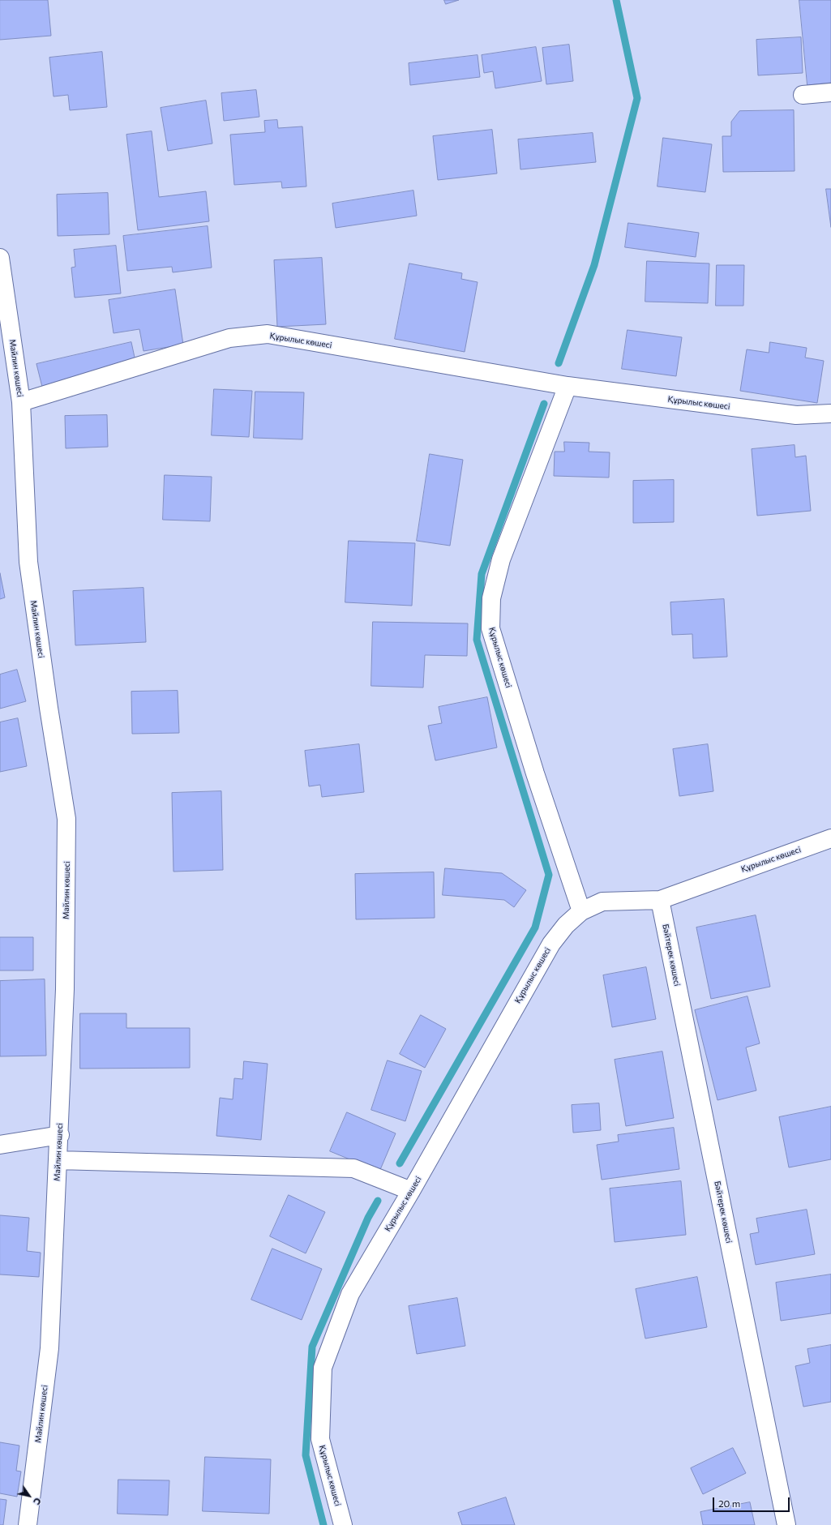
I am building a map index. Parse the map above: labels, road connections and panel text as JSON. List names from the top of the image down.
{
  "streets": {
    "street": ["Құрылыс көшесі", "Майлин көшесі", "Бәйтерек көшесі"]
  },
  "crossings": [
    ["Құрылыс көшесі", "Майлин көшесі"],
    ["Құрылыс көшесі", "Бәйтерек көшесі"]
  ],
  "scale_bar": "20 m",
  "north": "bottom right"
}
